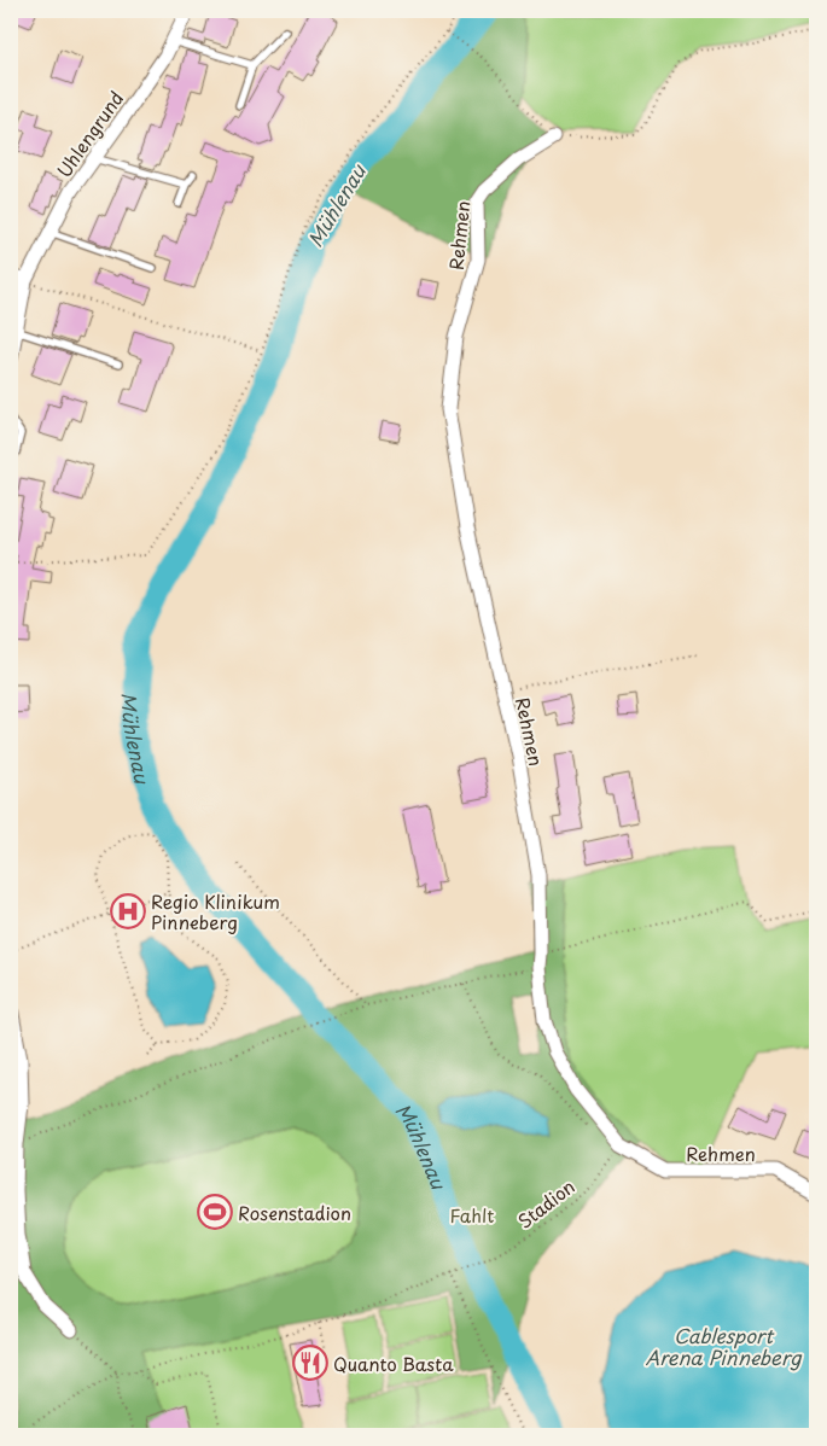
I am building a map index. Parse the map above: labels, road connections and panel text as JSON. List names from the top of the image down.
{
  "streets": {
    "street": ["Uhlengrund", "Rehmen"],
    "path": ["Stadion"]
  },
  "water": ["Mühlenau", "Cablesport Arena Pinneberg"],
  "parks": ["Fahlt"],
  "places": {
    "hospital": ["Regio Klinikum Pinneberg"],
    "sports": ["Rosenstadion"],
    "restaurant": ["Quanto Basta"]
  }
}
